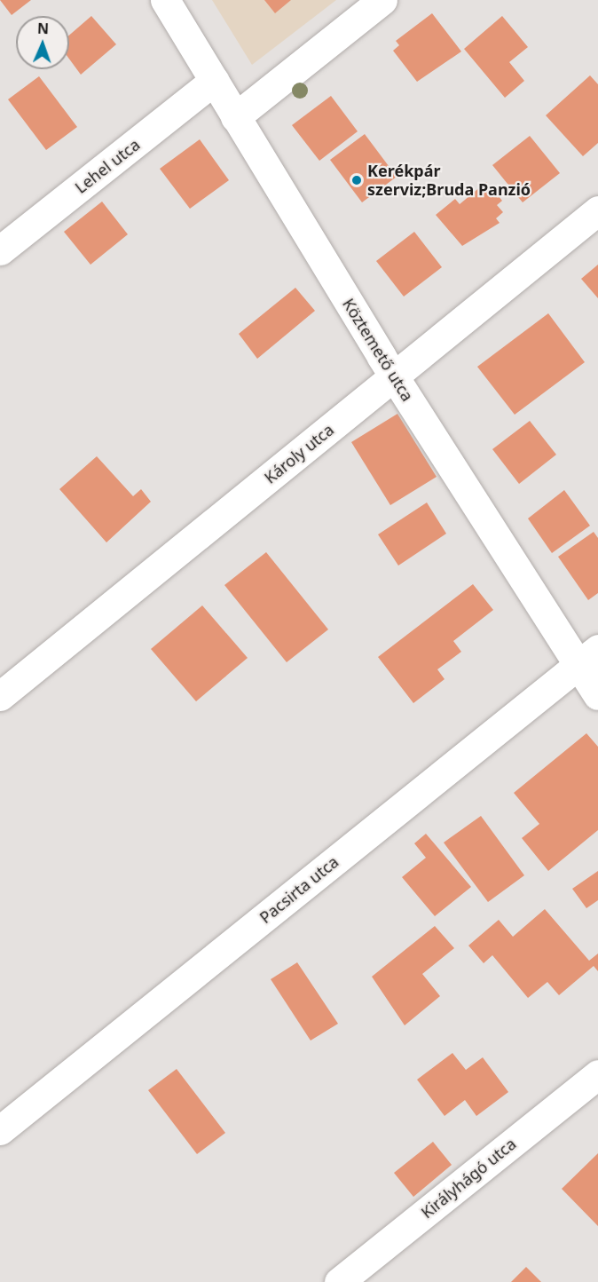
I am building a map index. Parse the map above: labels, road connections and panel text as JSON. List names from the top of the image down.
{
  "streets": {
    "street": [
      "Lehel utca",
      "Köztemető utca",
      "Károly utca",
      "Pacsirta utca",
      "Királyhágó utca"
    ]
  },
  "crossings": [
    ["Lehel utca", "Köztemető utca"],
    ["Köztemető utca", "Károly utca"],
    ["Köztemető utca", "Pacsirta utca"]
  ],
  "places": ["Kerékpár szerviz;Bruda Panzió"],
  "north": "top"
}
